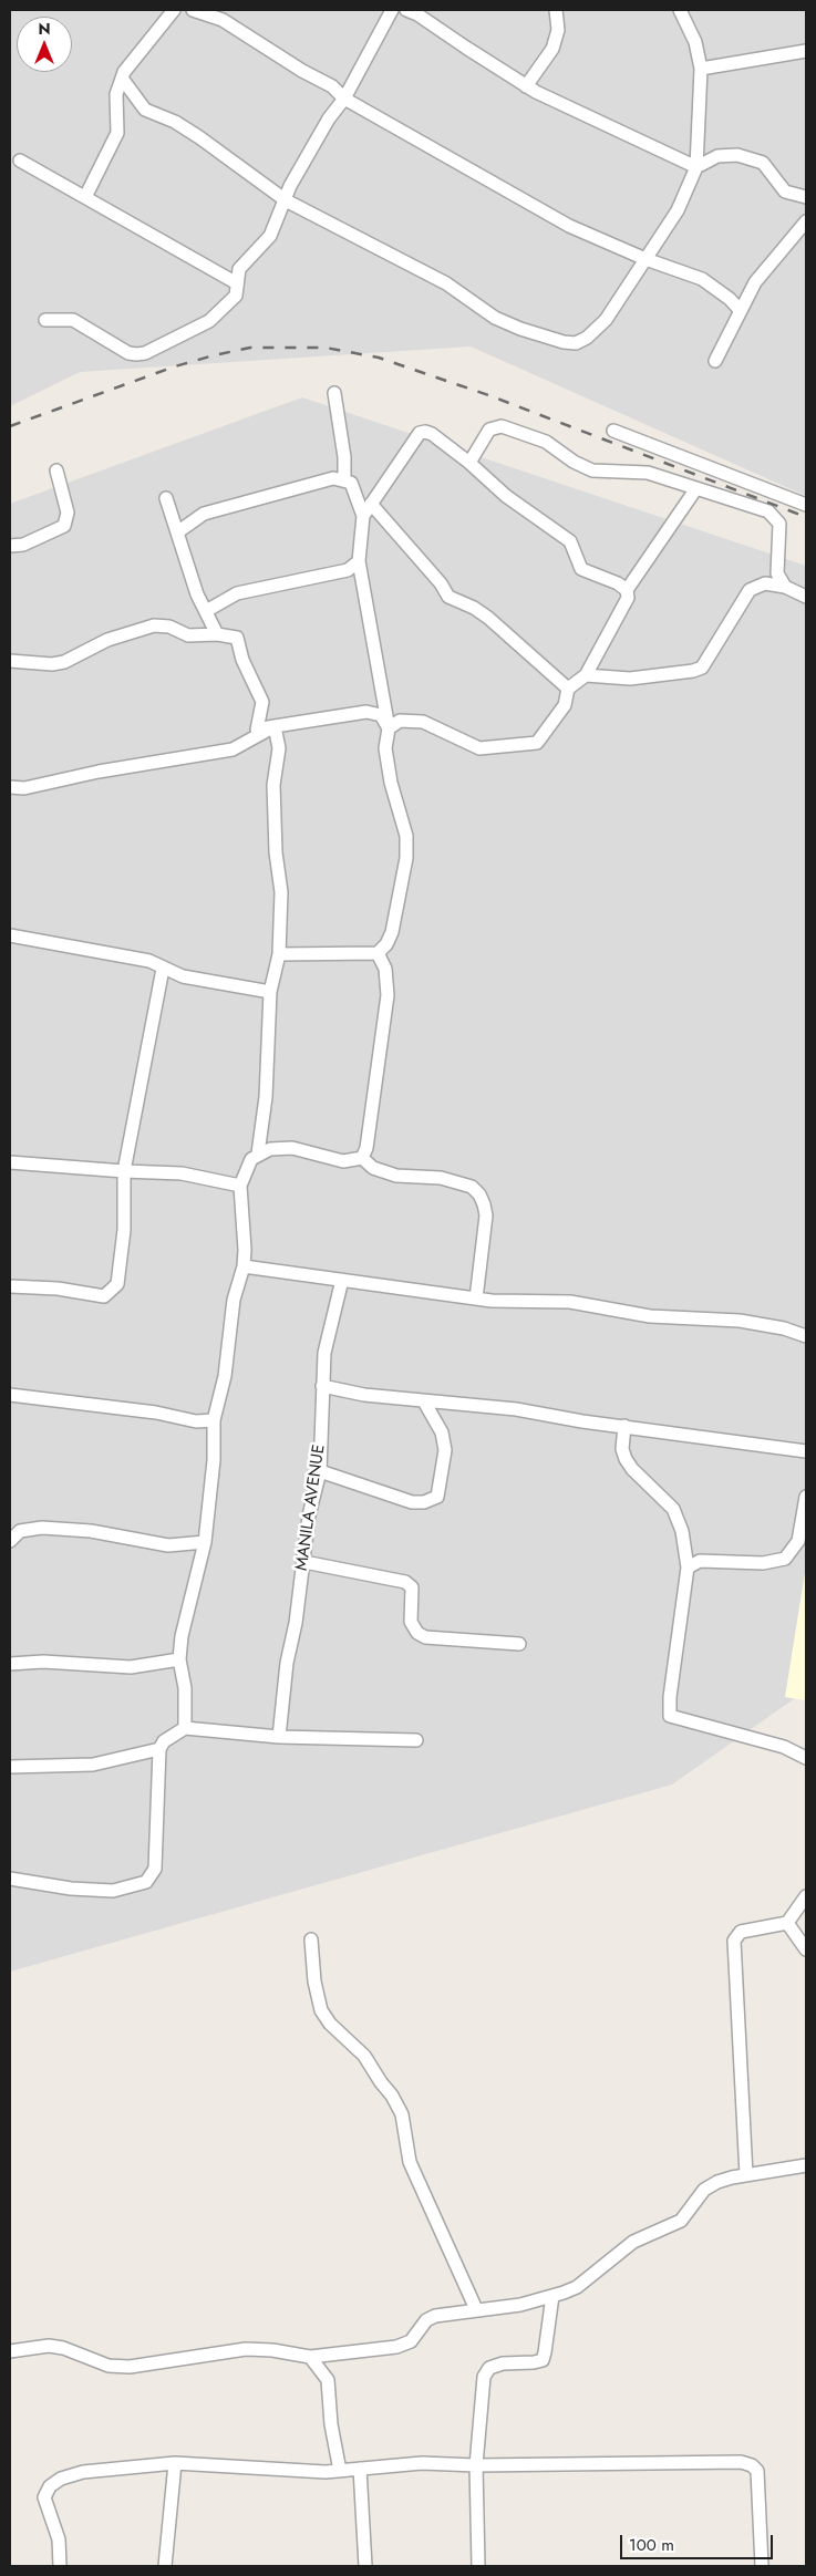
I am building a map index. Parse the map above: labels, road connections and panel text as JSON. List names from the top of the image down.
{
  "streets": {
    "street": ["MANILA AVENUE"]
  },
  "scale_bar": "100 m",
  "north": "top"
}
